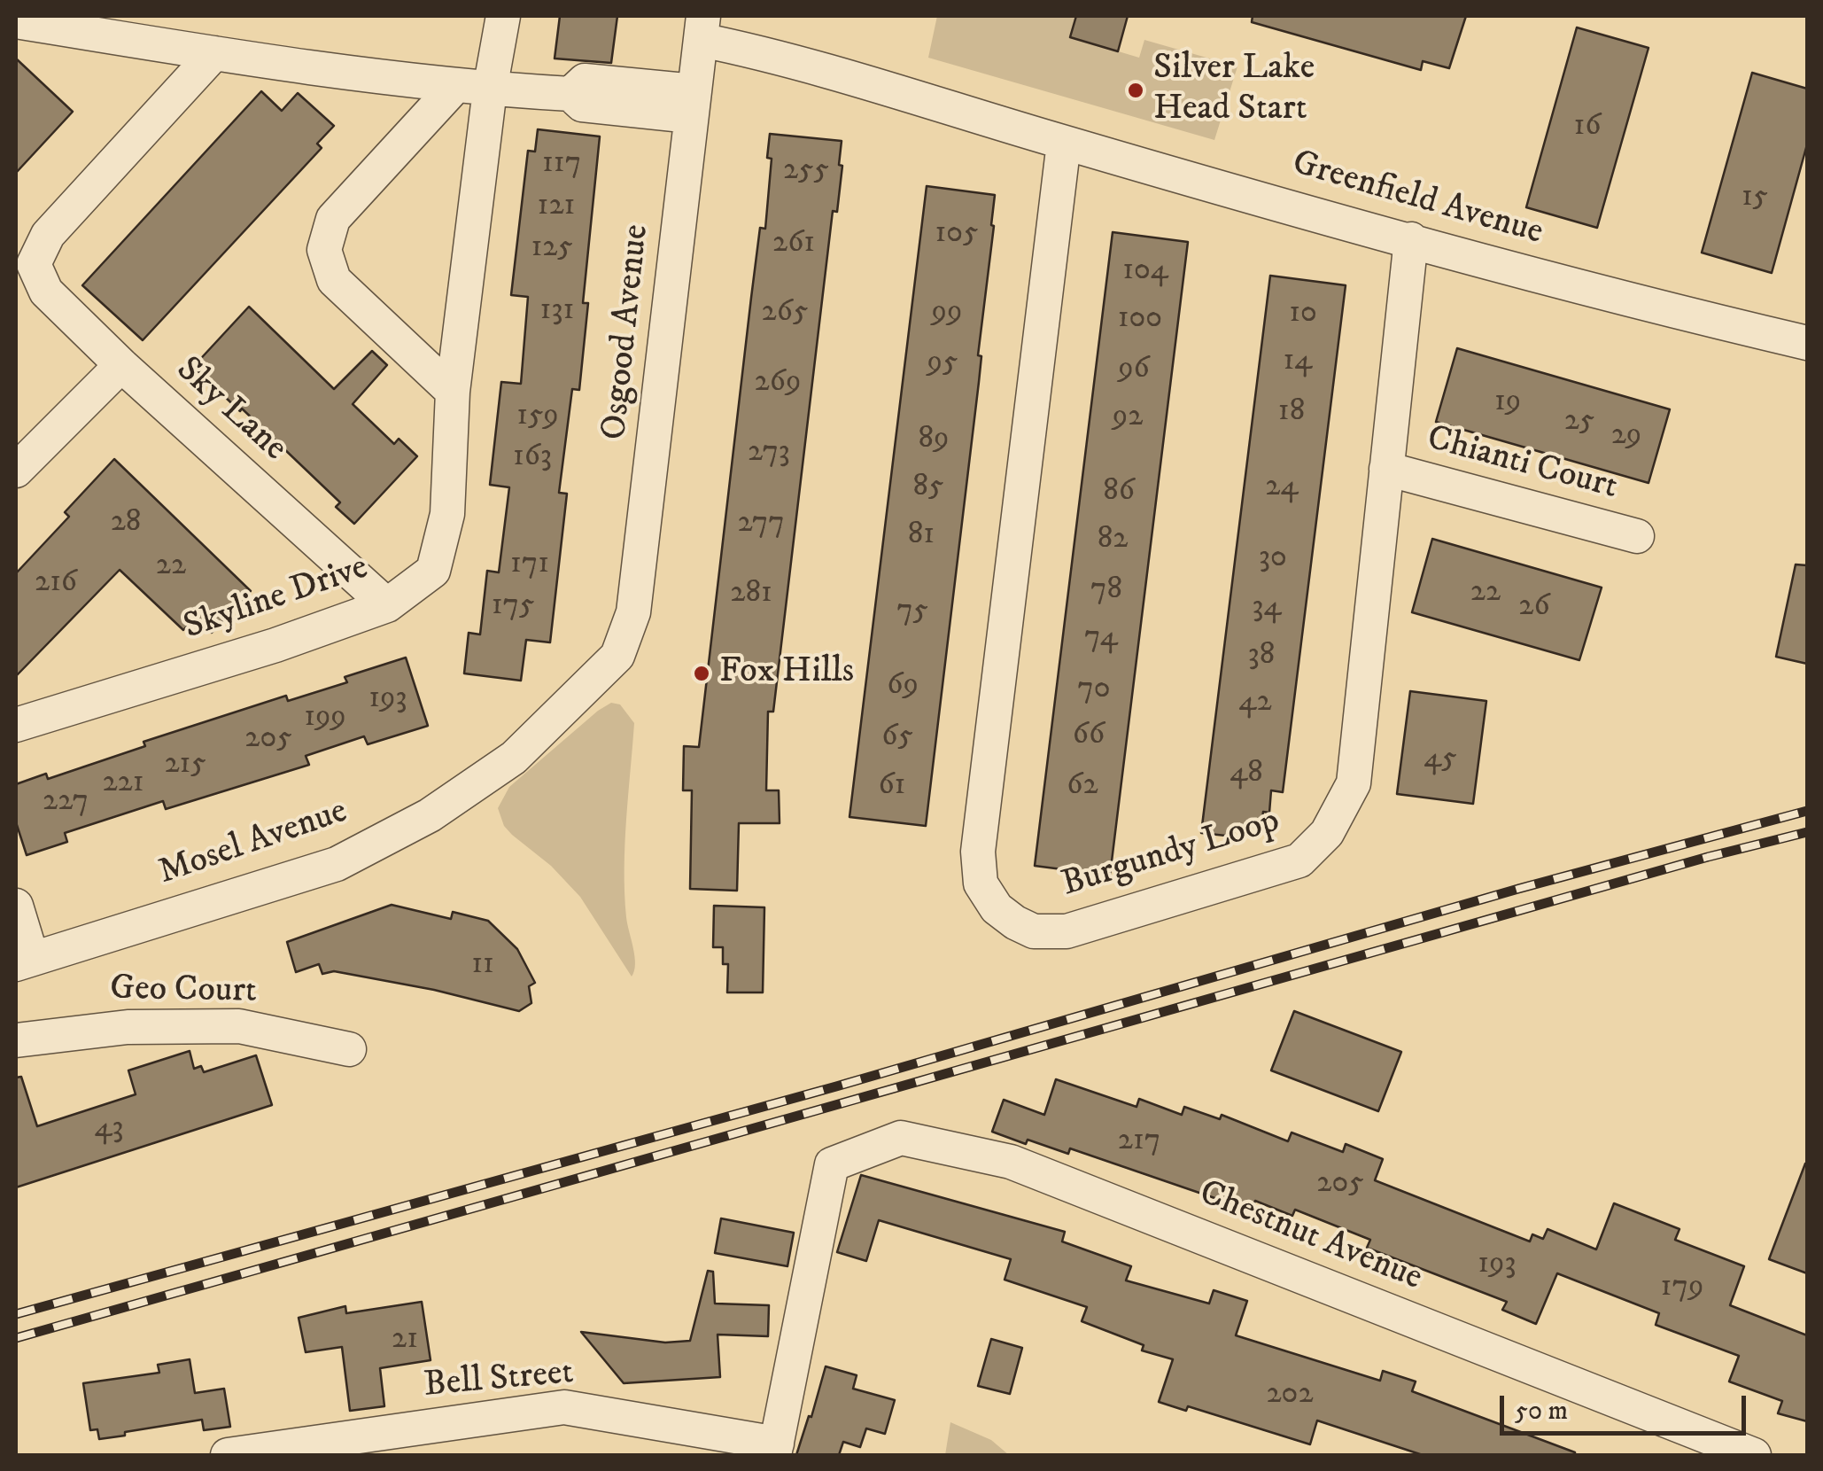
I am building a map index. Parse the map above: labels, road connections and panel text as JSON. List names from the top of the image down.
{
  "streets": {
    "street": [
      "Greenfield Avenue",
      "Osgood Avenue",
      "Sky Lane",
      "Chianti Court",
      "Skyline Drive",
      "Mosel Avenue",
      "Burgundy Loop",
      "Geo Court",
      "Chestnut Avenue",
      "Bell Street"
    ]
  },
  "crossings": [
    ["Greenfield Avenue", "Osgood Avenue"],
    ["Greenfield Avenue", "Burgundy Loop"],
    ["Osgood Avenue", "Mosel Avenue"],
    ["Sky Lane", "Skyline Drive"],
    ["Chianti Court", "Burgundy Loop"],
    ["Chestnut Avenue", "Bell Street"]
  ],
  "places": ["Silver Lake Head Start", "Fox Hills"],
  "house_numbers": [
    "16",
    "117",
    "255",
    "15",
    "121",
    "105",
    "261",
    "125",
    "104",
    "131",
    "265",
    "99",
    "10",
    "100",
    "14",
    "95",
    "96",
    "269",
    "19",
    "18",
    "159",
    "92",
    "25",
    "29",
    "89",
    "273",
    "163",
    "85",
    "24",
    "86",
    "28",
    "277",
    "81",
    "82",
    "30",
    "171",
    "22",
    "216",
    "78",
    "22",
    "281",
    "175",
    "26",
    "34",
    "75",
    "74",
    "38",
    "69",
    "70",
    "193",
    "42",
    "199",
    "66",
    "65",
    "205",
    "45",
    "215",
    "48",
    "221",
    "61",
    "62",
    "227",
    "11",
    "43",
    "217",
    "205",
    "193",
    "179",
    "21",
    "202"
  ],
  "scale_bar": "50 m"
}
